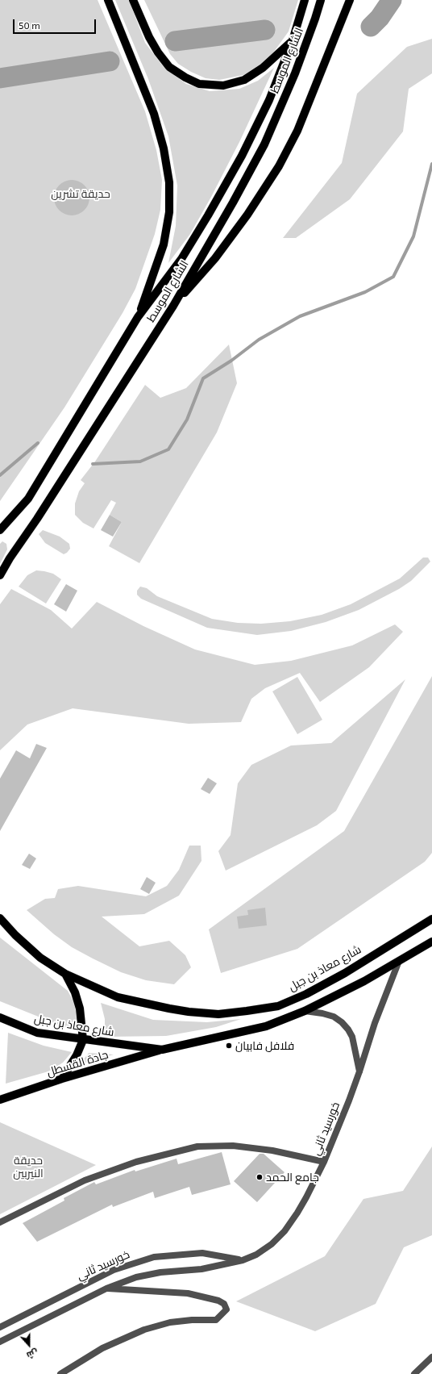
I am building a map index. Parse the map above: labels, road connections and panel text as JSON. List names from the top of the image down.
{
  "streets": {
    "main road": ["الشارع الموسط", "شارع معاذ بن جبل", "جادة القسطل"],
    "street": ["خورسيد ثاني"]
  },
  "crossings": [
    ["شارع معاذ بن جبل", "جادة القسطل"],
    ["شارع معاذ بن جبل", "خورسيد ثاني"]
  ],
  "parks": ["حديقة تشرين", "حديقة النيربين"],
  "places": ["فلافل فابيان", "جامع الحمد"],
  "scale_bar": "50 m",
  "north": "bottom"
}
